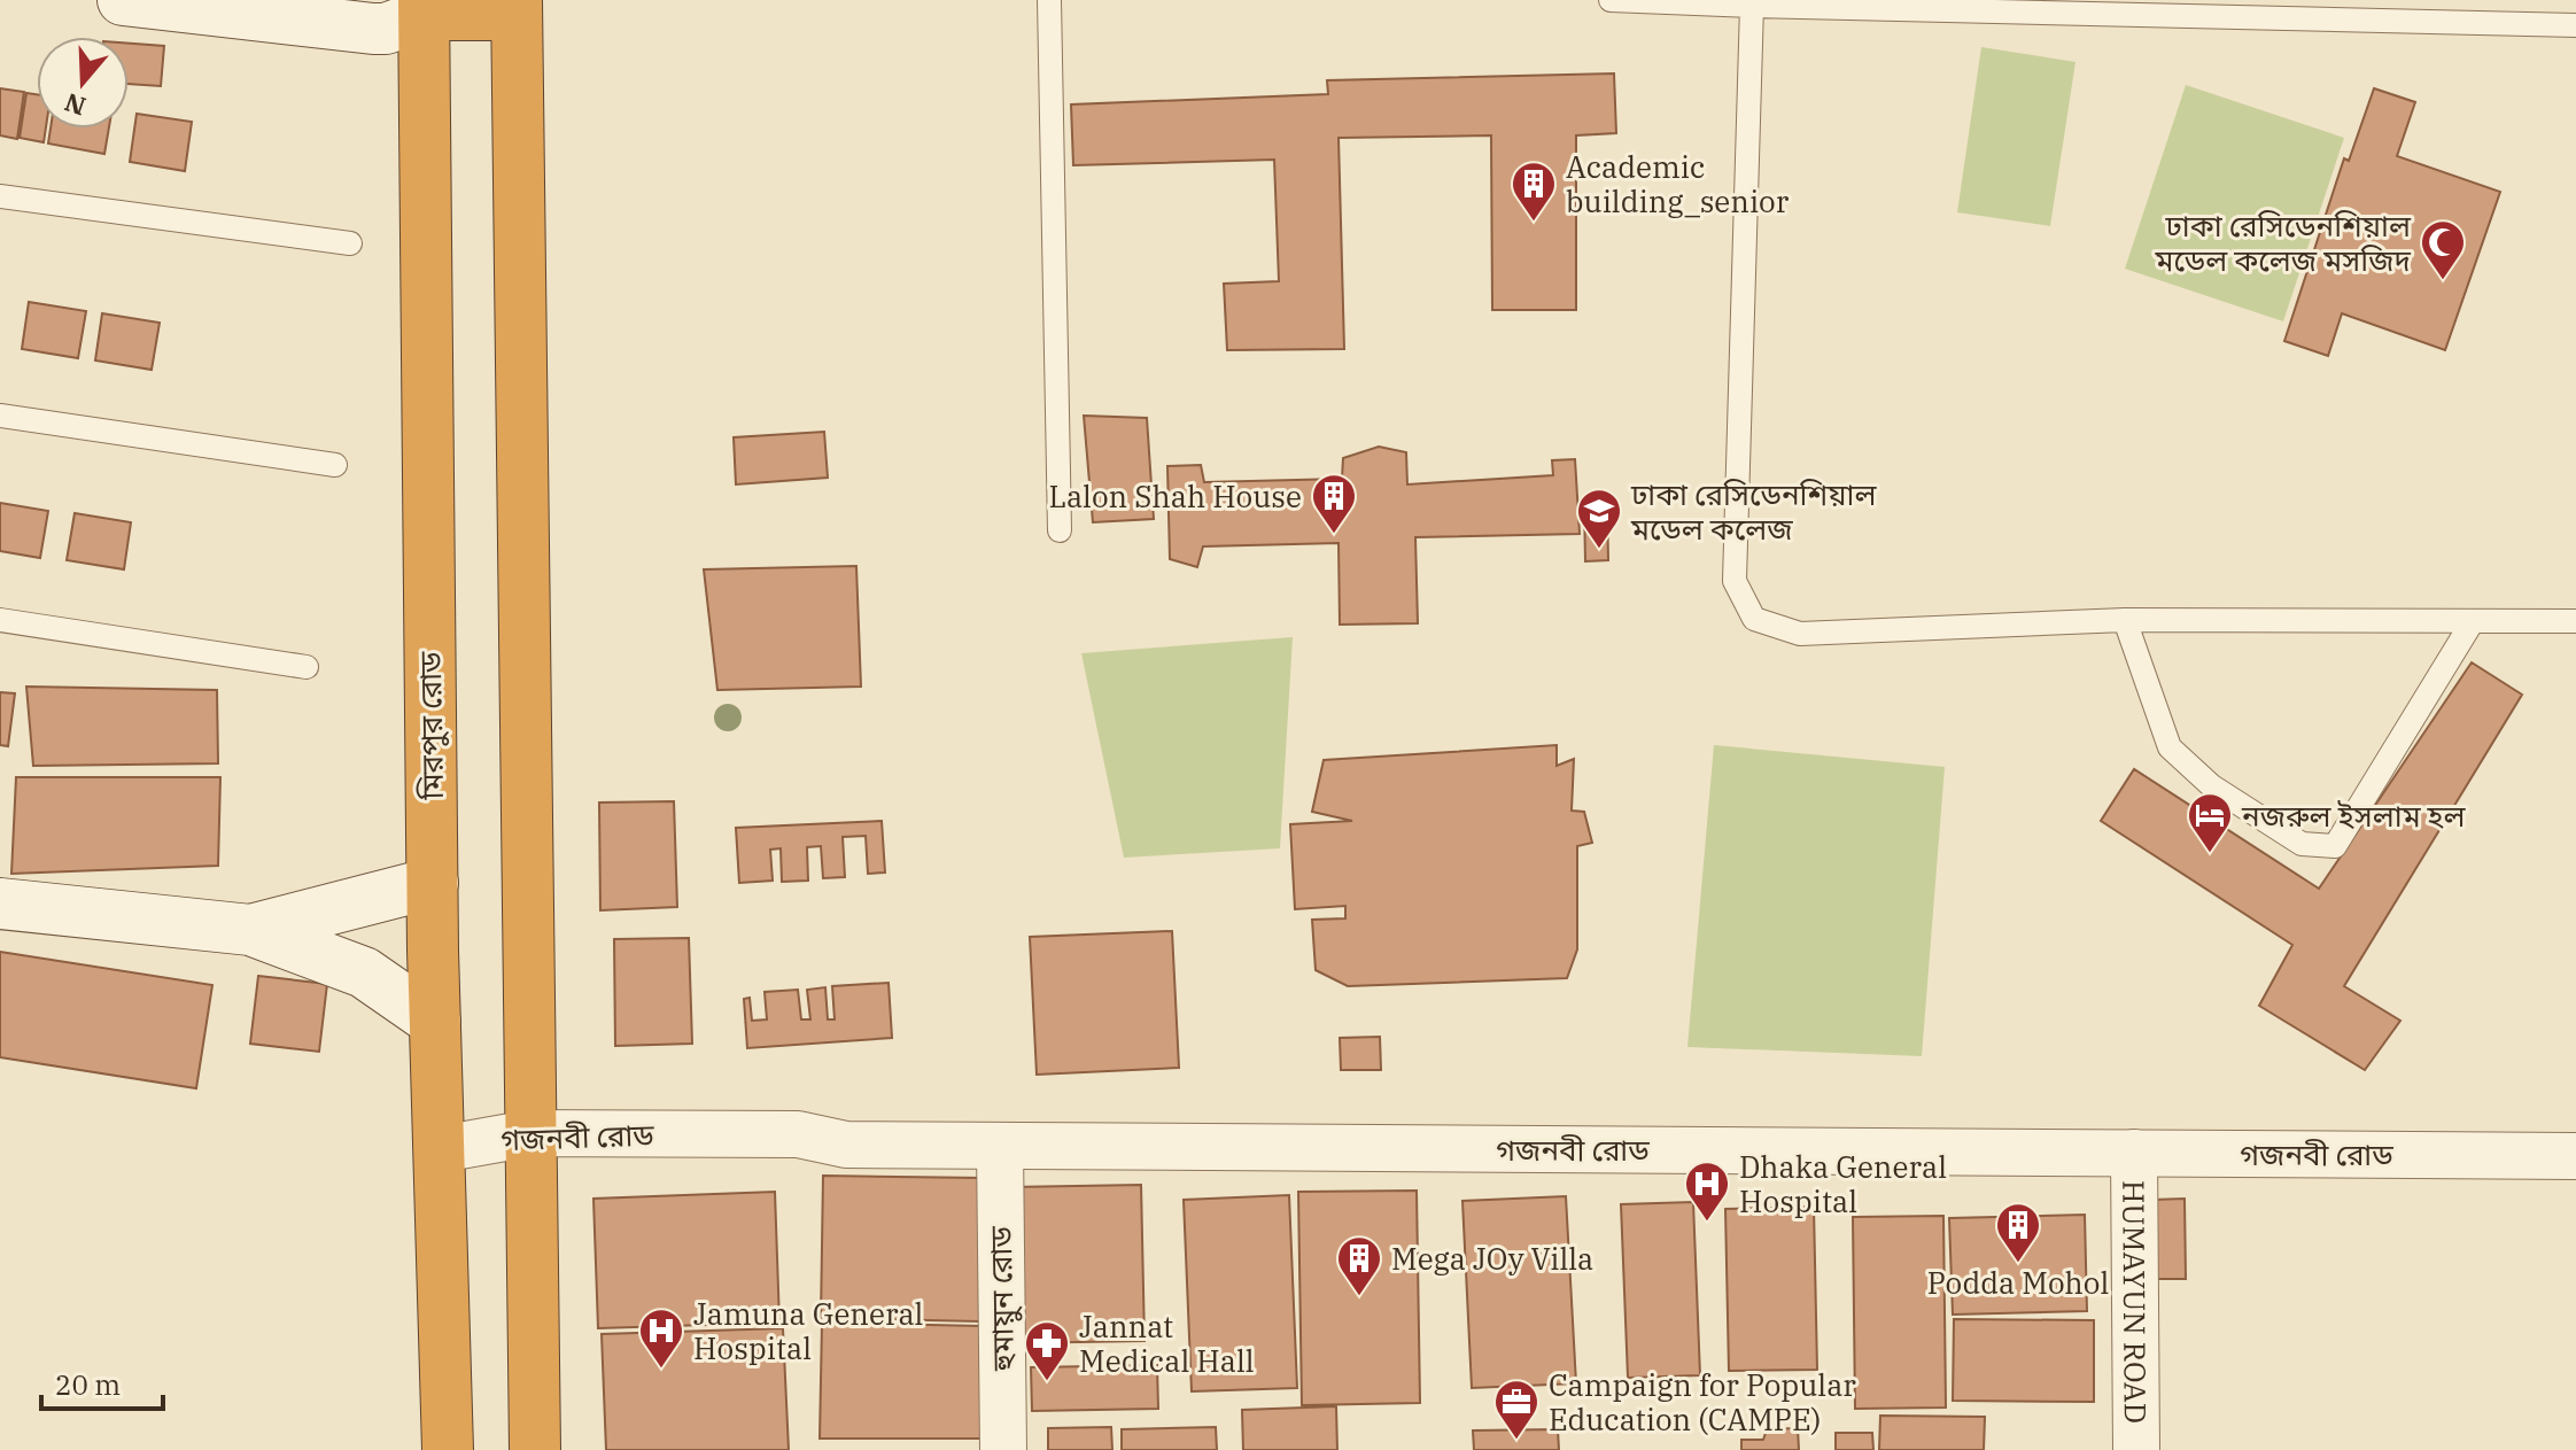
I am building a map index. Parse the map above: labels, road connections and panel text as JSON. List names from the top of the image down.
{
  "streets": {
    "highway": ["মিরপুর রোড"],
    "street": ["গজনবী রোড", "হুমায়ুন রোড", "HUMAYUN ROAD"]
  },
  "crossings": [
    ["মিরপুর রোড", "গজনবী রোড"],
    ["গজনবী রোড", "হুমায়ুন রোড"],
    ["গজনবী রোড", "HUMAYUN ROAD"]
  ],
  "places": {
    "building": [
      "Academic building_senior",
      "Lalon Shah House",
      "Podda Mohol",
      "Mega JOy Villa"
    ],
    "mosque": ["ঢাকা রেসিডেনশিয়াল মডেল কলেজ মসজিদ"],
    "school or university": ["ঢাকা রেসিডেনশিয়াল মডেল কলেজ"],
    "hotel": ["নজরুল ইসলাম হল"],
    "hospital": ["Dhaka General Hospital", "Jamuna General Hospital"],
    "pharmacy": ["Jannat Medical Hall"],
    "office": ["Campaign for Popular Education (CAMPE)"]
  },
  "scale_bar": "20 m",
  "north": "bottom"
}
